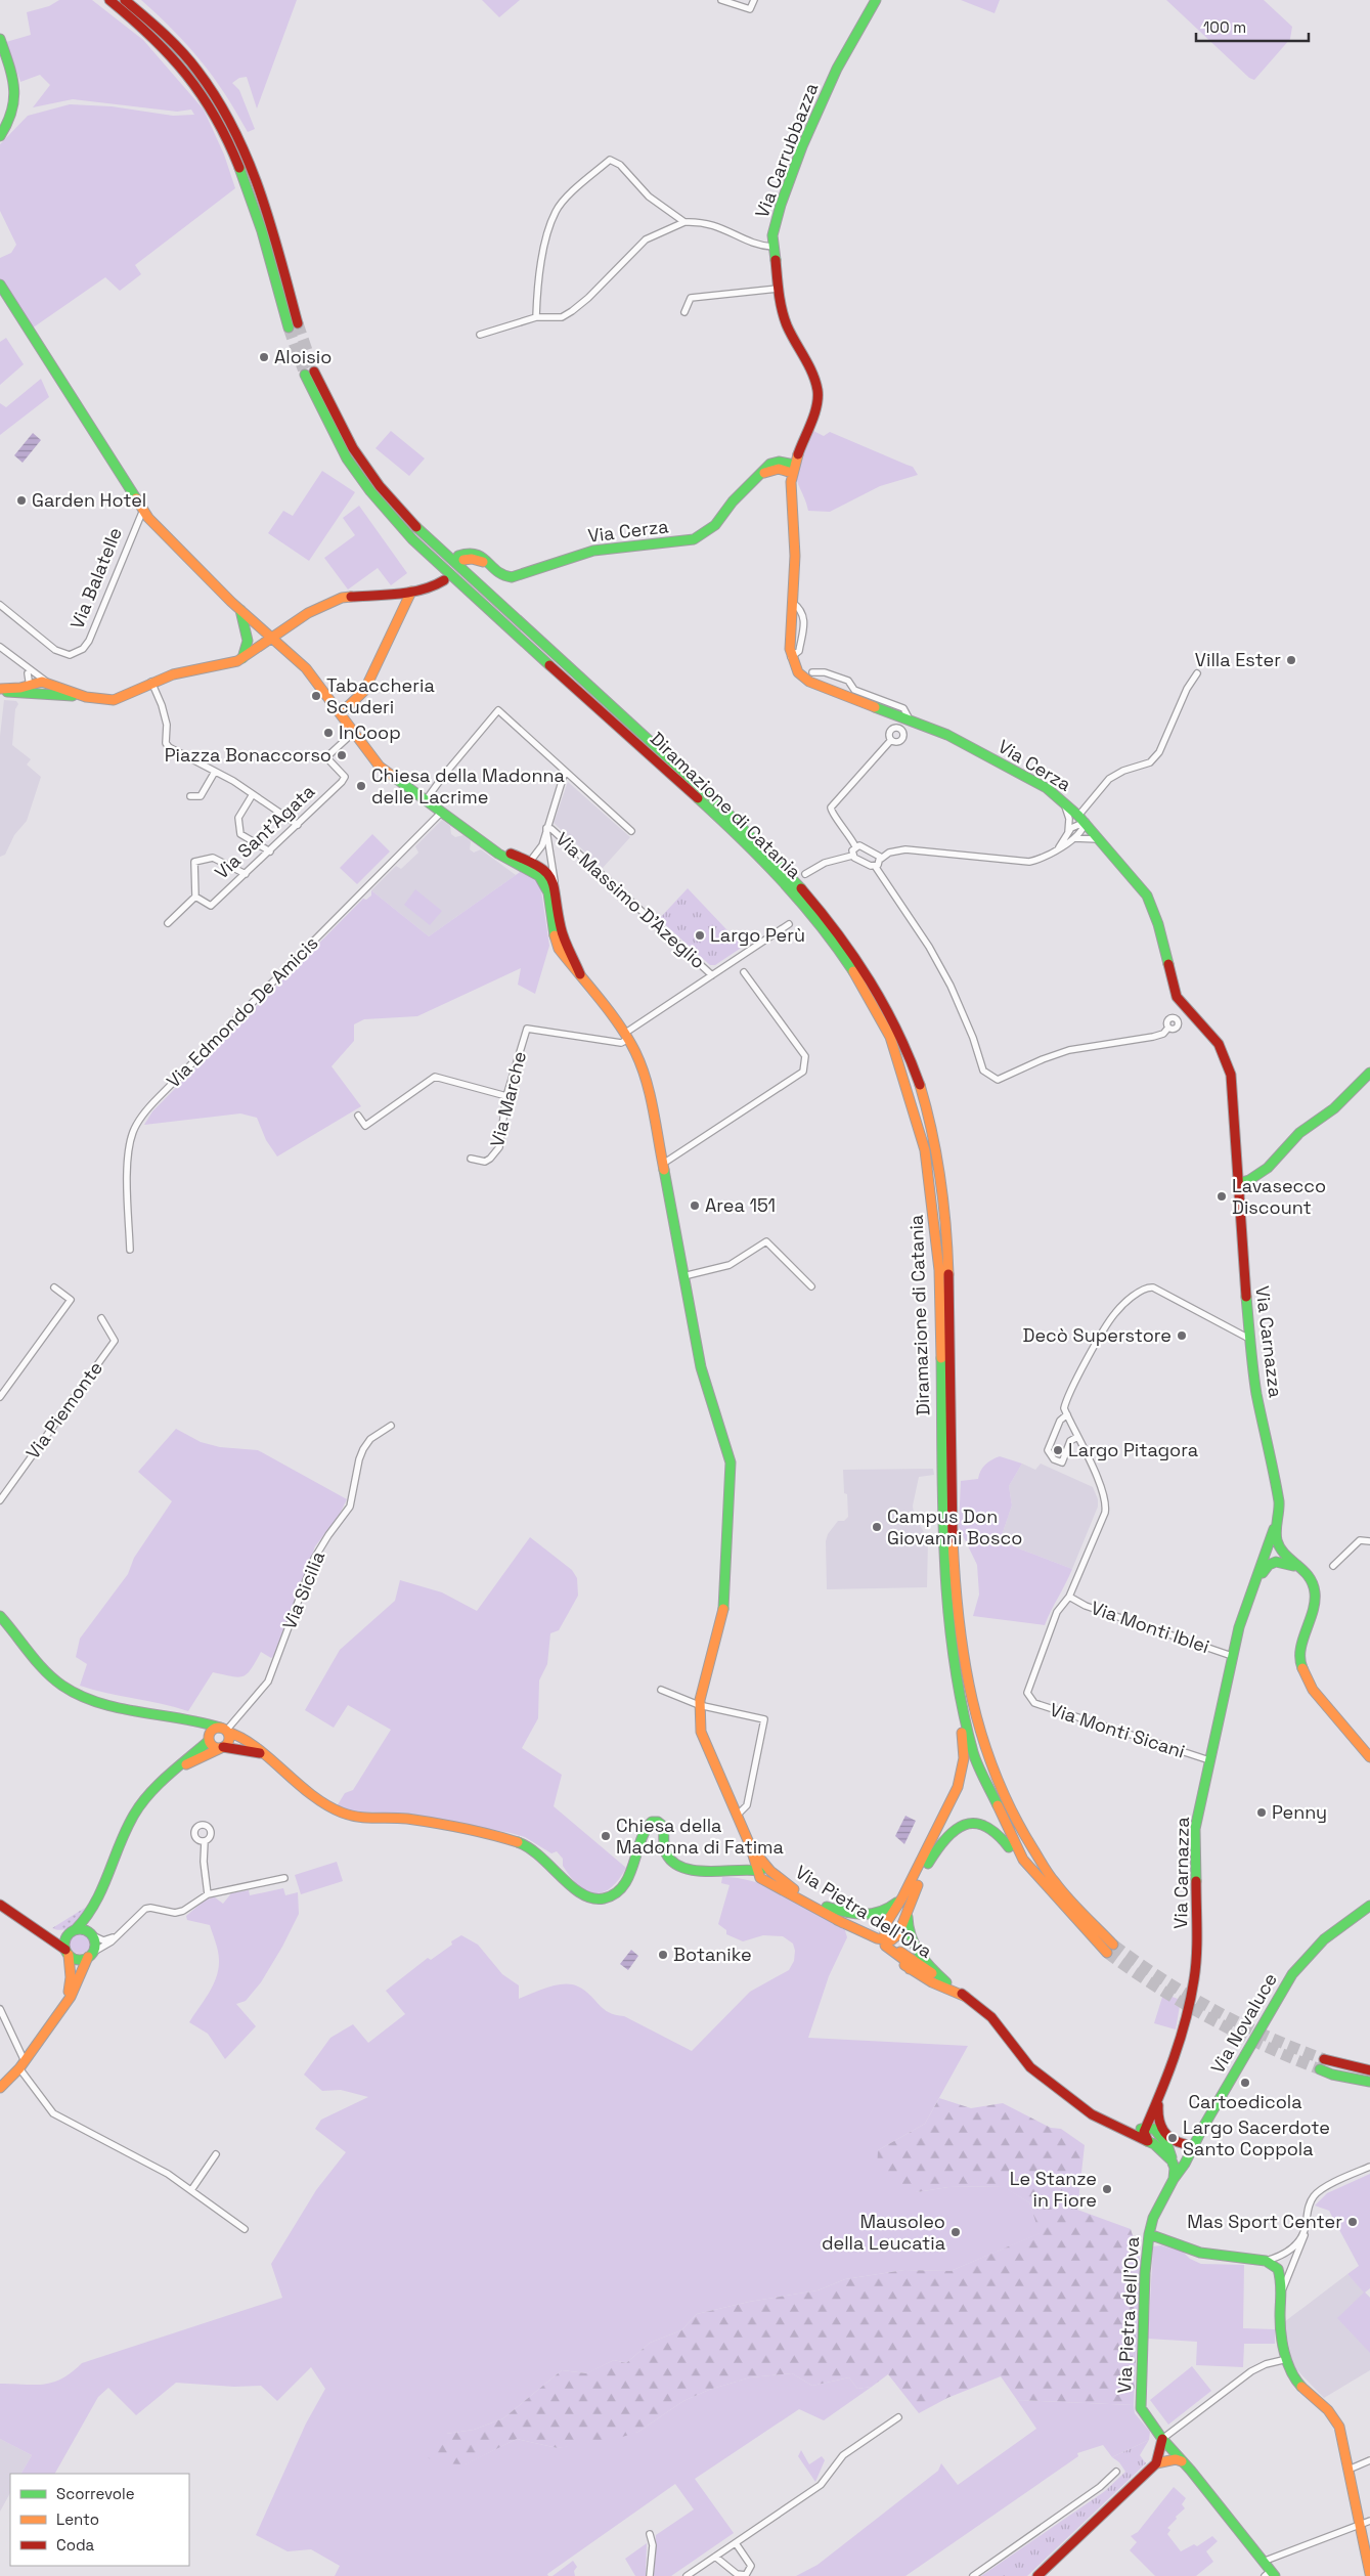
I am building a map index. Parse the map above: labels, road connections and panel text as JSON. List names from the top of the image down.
{
  "streets": {
    "main road": [
      "Via Carrubbazza",
      "Via Cerza",
      "Diramazione di Catania",
      "Via Carnazza",
      "Via Pietra dell'Ova",
      "Via Novaluce"
    ],
    "street": [
      "Via Balatelle",
      "Via Sant'Agata",
      "Via Massimo D'Azeglio",
      "Via Edmondo De Amicis",
      "Via Marche",
      "Via Piemonte",
      "Via Sicilia",
      "Via Monti Iblei",
      "Via Monti Sicani"
    ]
  },
  "crossings": [
    ["Via Carrubbazza", "Via Cerza"],
    ["Via Cerza", "Via Carnazza"],
    ["Via Carnazza", "Via Monti Iblei"],
    ["Via Carnazza", "Via Monti Sicani"],
    ["Via Monti Iblei", "Via Monti Sicani"],
    ["Via Pietra dell'Ova", "Via Novaluce"]
  ],
  "places": [
    "Aloisio",
    "Garden Hotel",
    "Villa Ester",
    "Tabaccheria Scuderi",
    "InCoop",
    "Piazza Bonaccorso",
    "Chiesa della Madonna delle Lacrime",
    "Largo Perù",
    "Lavasecco Discount",
    "Area 151",
    "Decò Superstore",
    "Largo Pitagora",
    "Campus Don Giovanni Bosco",
    "Penny",
    "Chiesa della Madonna di Fatima",
    "Botanike",
    "Cartoedicola",
    "Largo Sacerdote Santo Coppola",
    "Le Stanze in Fiore",
    "Mas Sport Center",
    "Mausoleo della Leucatia"
  ],
  "legend": ["Scorrevole", "Lento", "Coda"],
  "scale_bar": "100 m"
}
